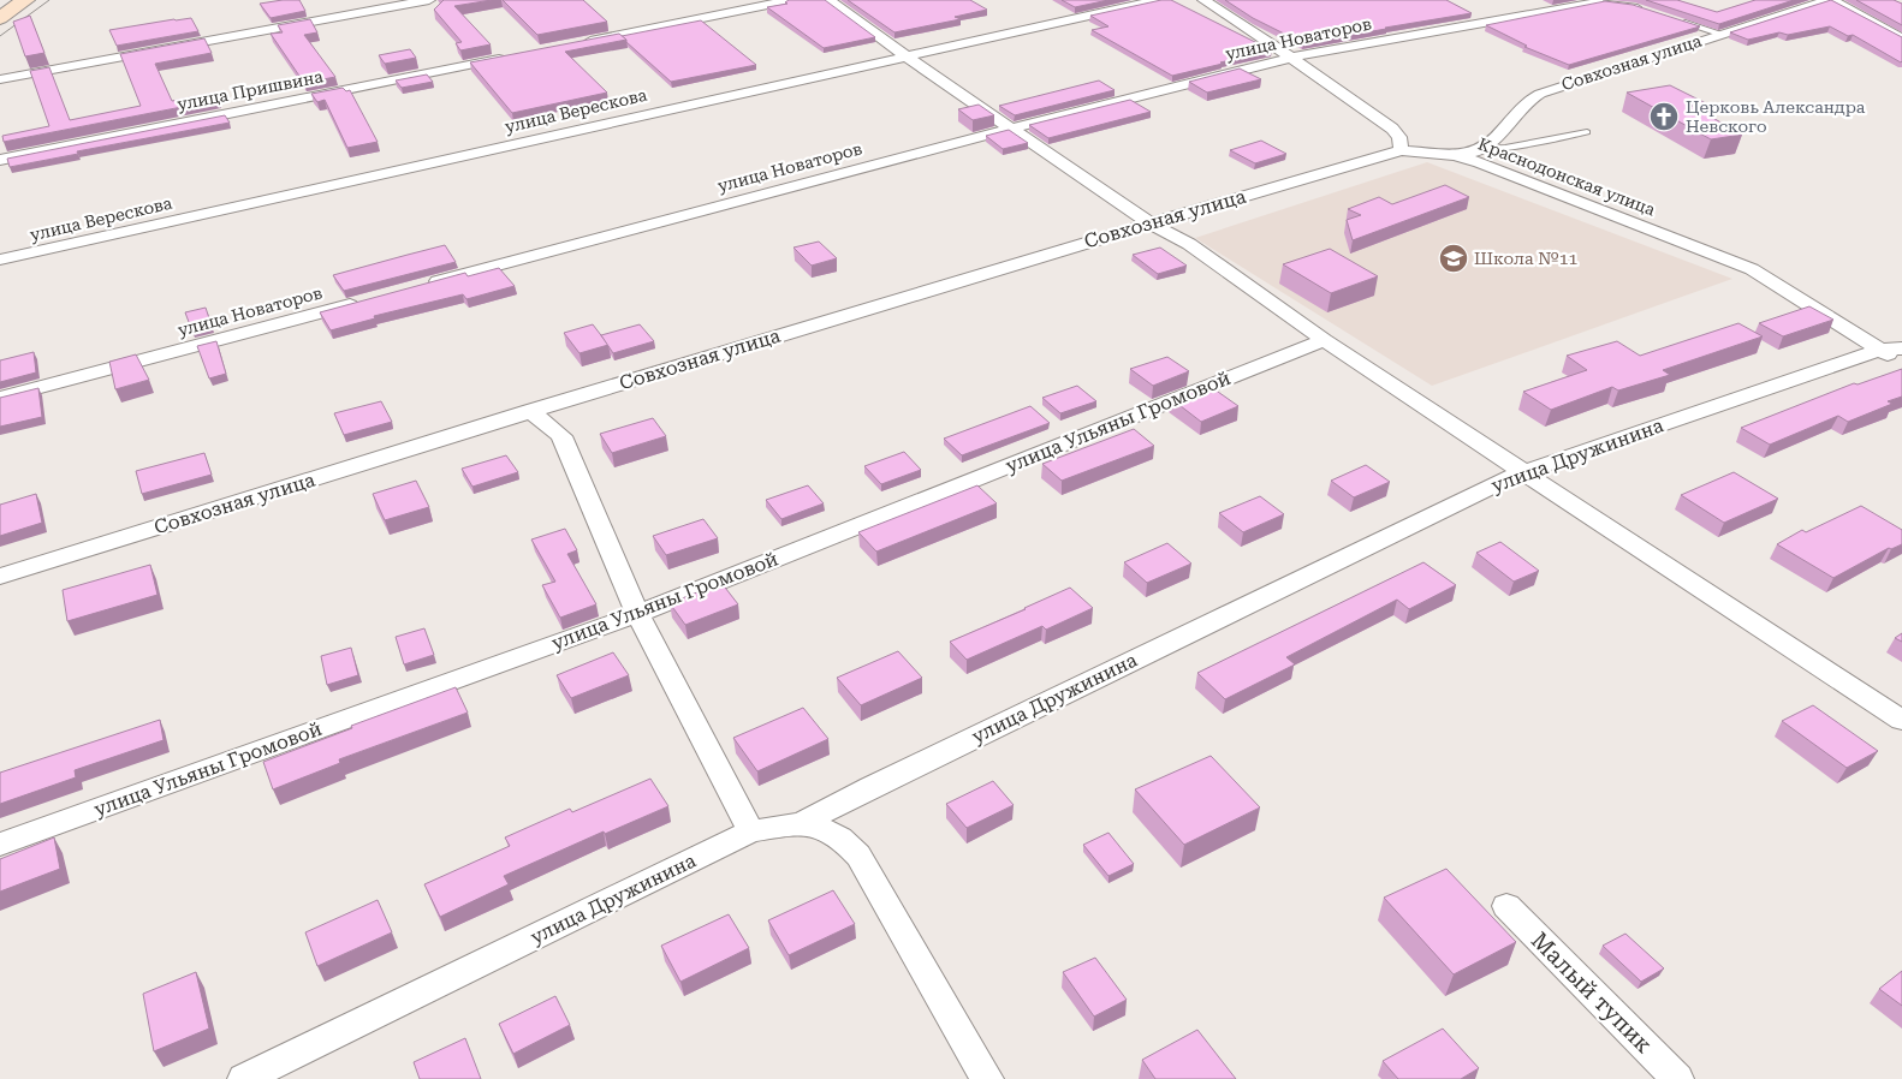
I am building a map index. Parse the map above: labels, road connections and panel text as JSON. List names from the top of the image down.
{
  "streets": {
    "street": [
      "улица Новаторов",
      "Совхозная улица",
      "улица Пришвина",
      "улица Верескова",
      "Краснодонская улица",
      "улица Ульяны Громовой",
      "улица Дружинина",
      "Малый тупик"
    ]
  },
  "crossings": [
    ["Совхозная улица", "Краснодонская улица"],
    ["Краснодонская улица", "улица Дружинина"]
  ],
  "places": {
    "church": ["Церковь Александра Невского"],
    "school or university": ["Школа №11"]
  }
}
